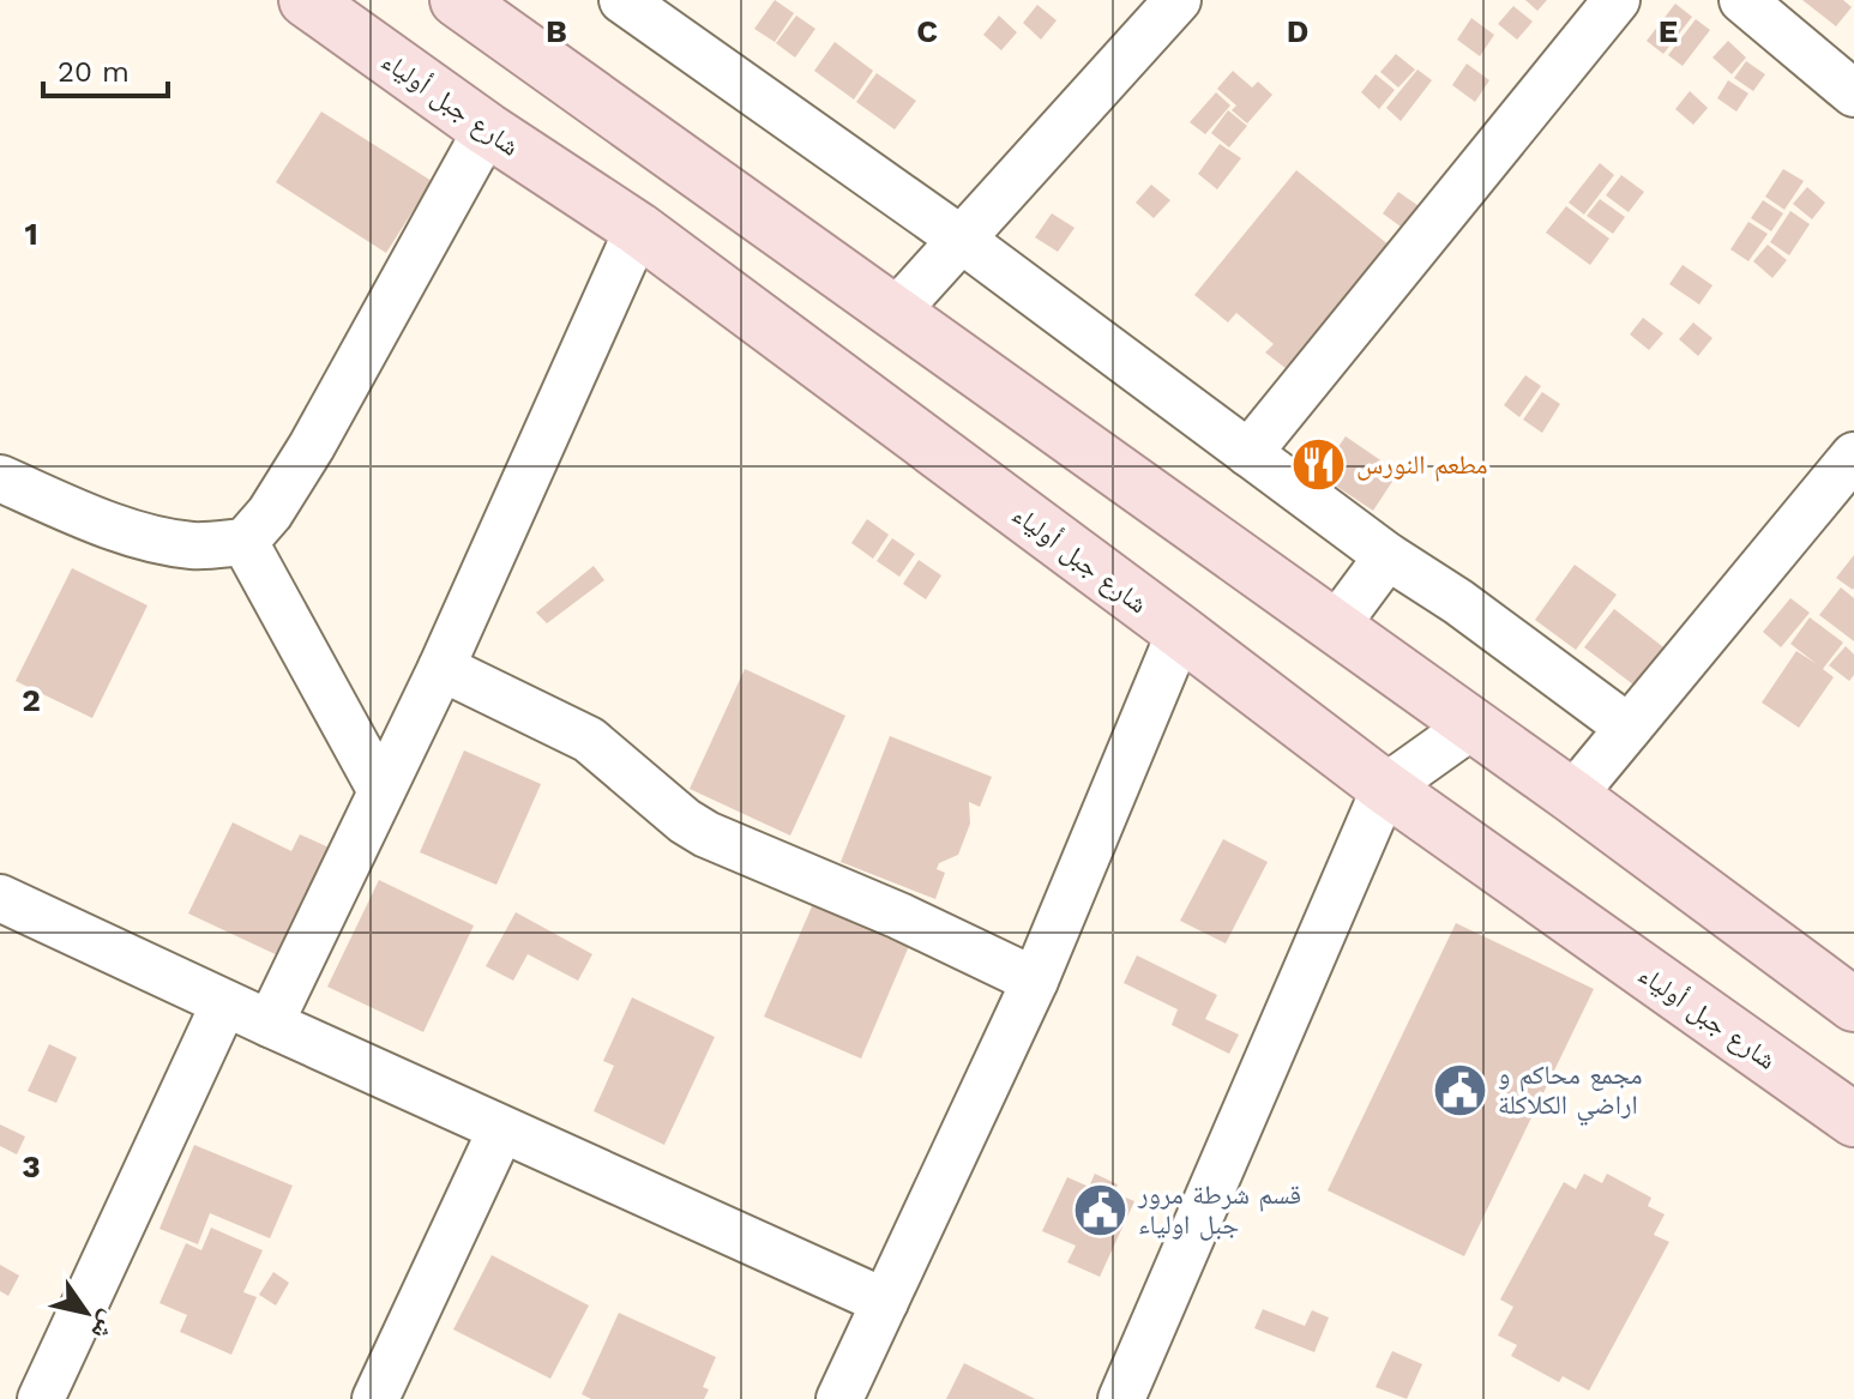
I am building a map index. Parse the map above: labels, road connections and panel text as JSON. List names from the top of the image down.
{
  "streets": {
    "main road": ["شارع جبل أولياء"]
  },
  "places": {
    "restaurant": ["مطعم النورس"],
    "public building": ["مجمع محاكم و اراضي الكلاكلة", "قسم شرطة مرور جبل اولياء"]
  },
  "scale_bar": "20 m",
  "north": "bottom right",
  "grid": {
    "columns": [
      "B",
      "C",
      "D",
      "E"
    ],
    "rows": ["1", "2", "3"]
  }
}
